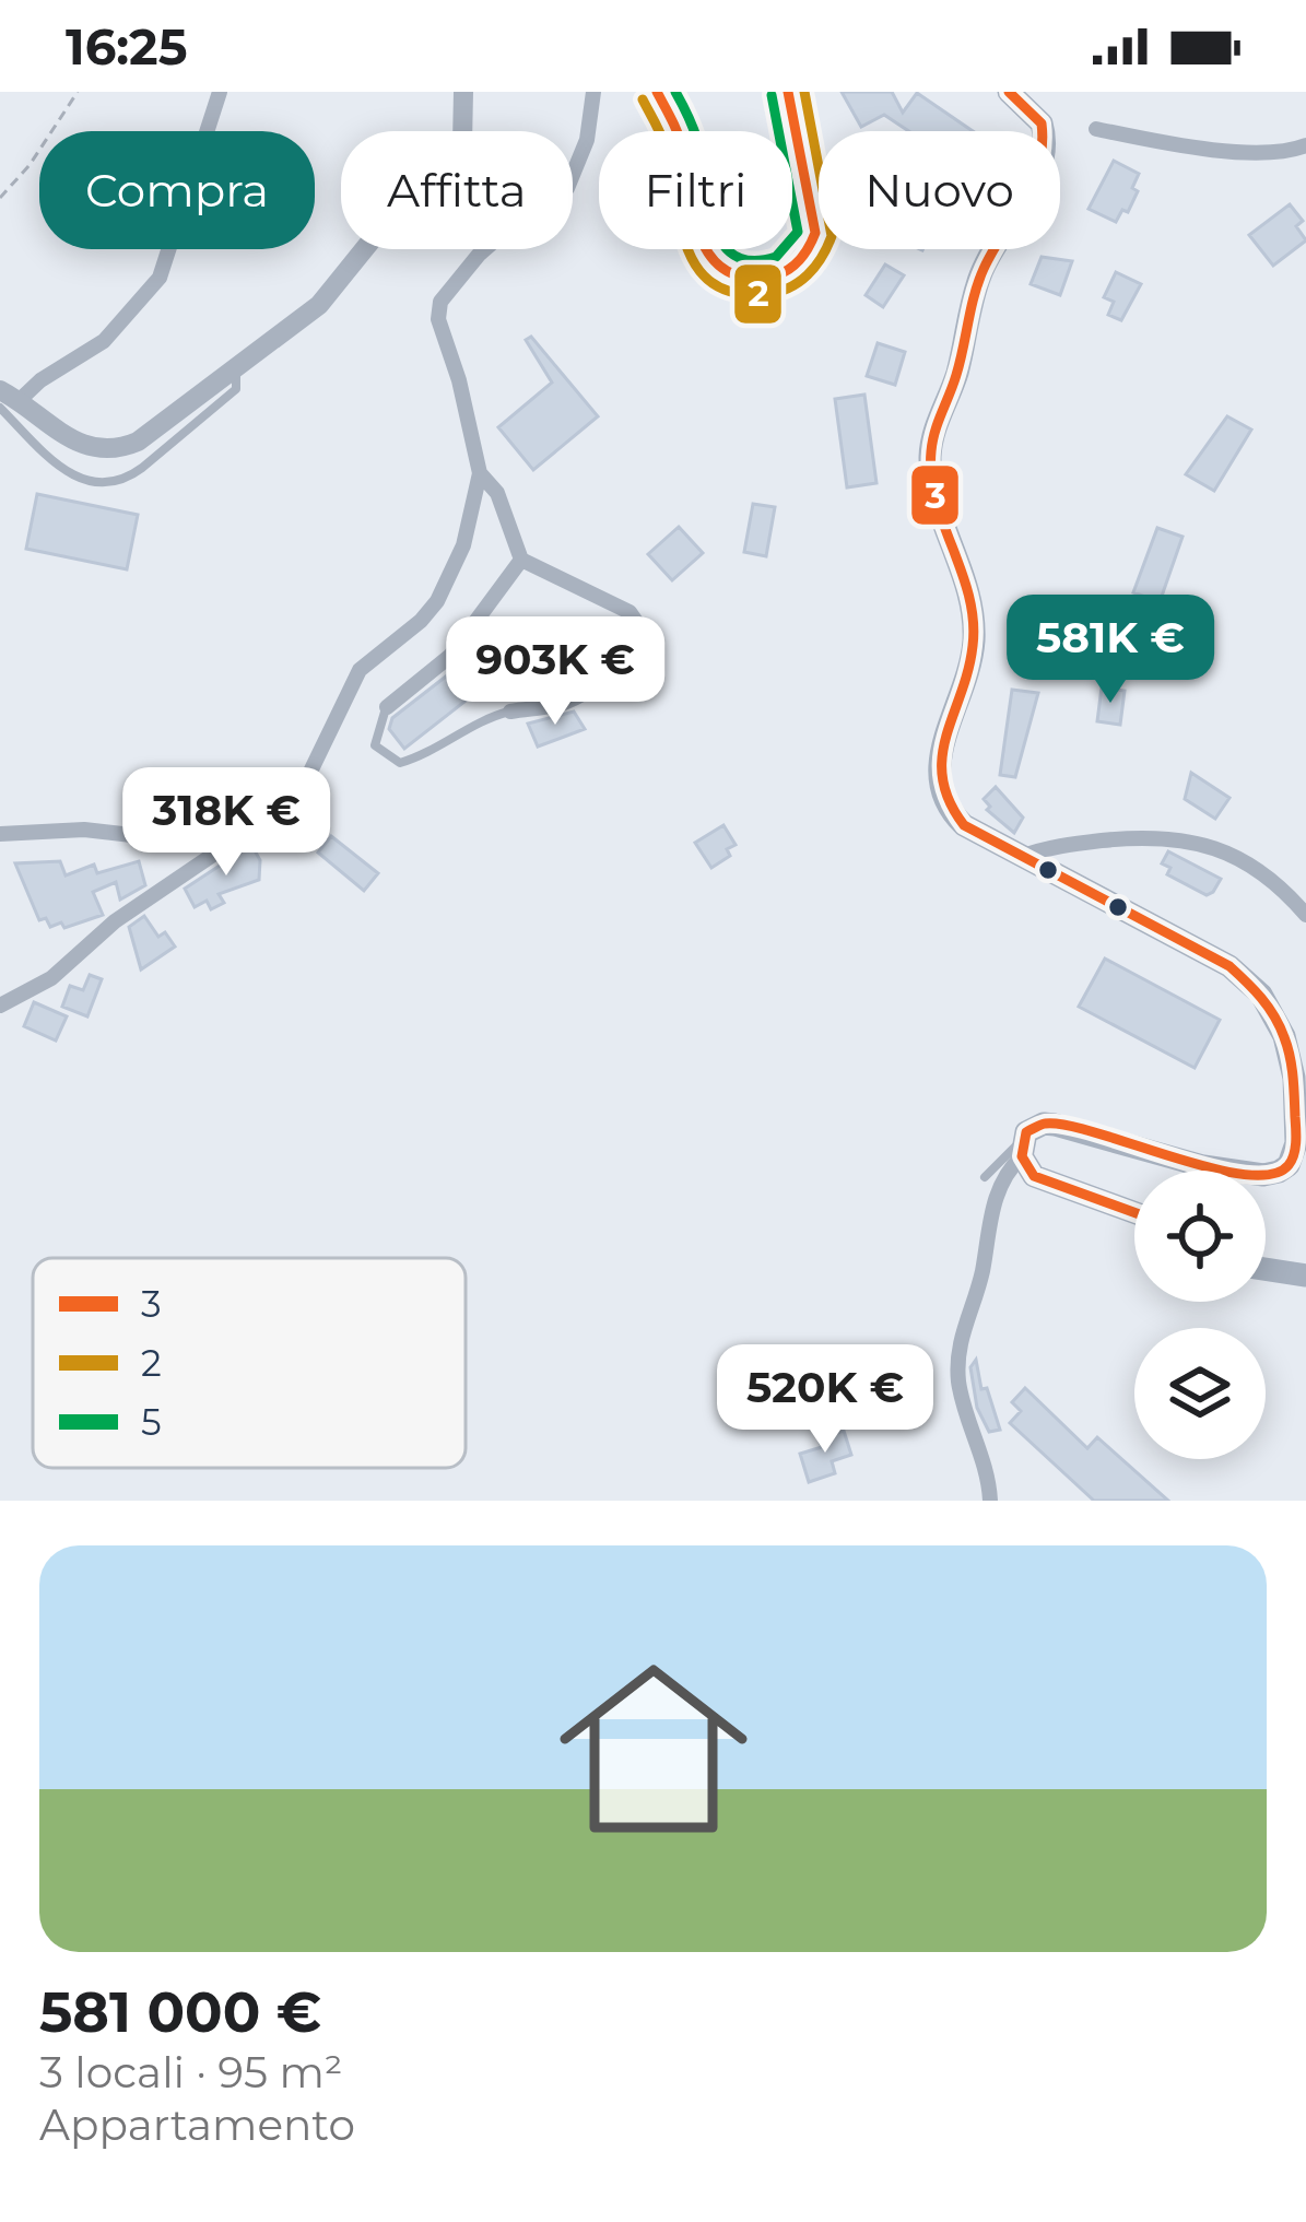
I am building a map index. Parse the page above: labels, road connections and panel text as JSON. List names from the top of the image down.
{
  "lines": ["transit line 3", "transit line 2", "transit line 5"],
  "legend": ["3", "2", "5"],
  "page": {
    "status": "16:25",
    "chip": [
      "Compra",
      "Affitta",
      "Filtri",
      "Nuovo"
    ],
    "price": [
      "581K €",
      "903K €",
      "318K €",
      "520K €"
    ],
    "list": [
      {
        "name": "581 000 €",
        "note": "3 locali · 95 m² · Appartamento"
      }
    ]
  }
}
